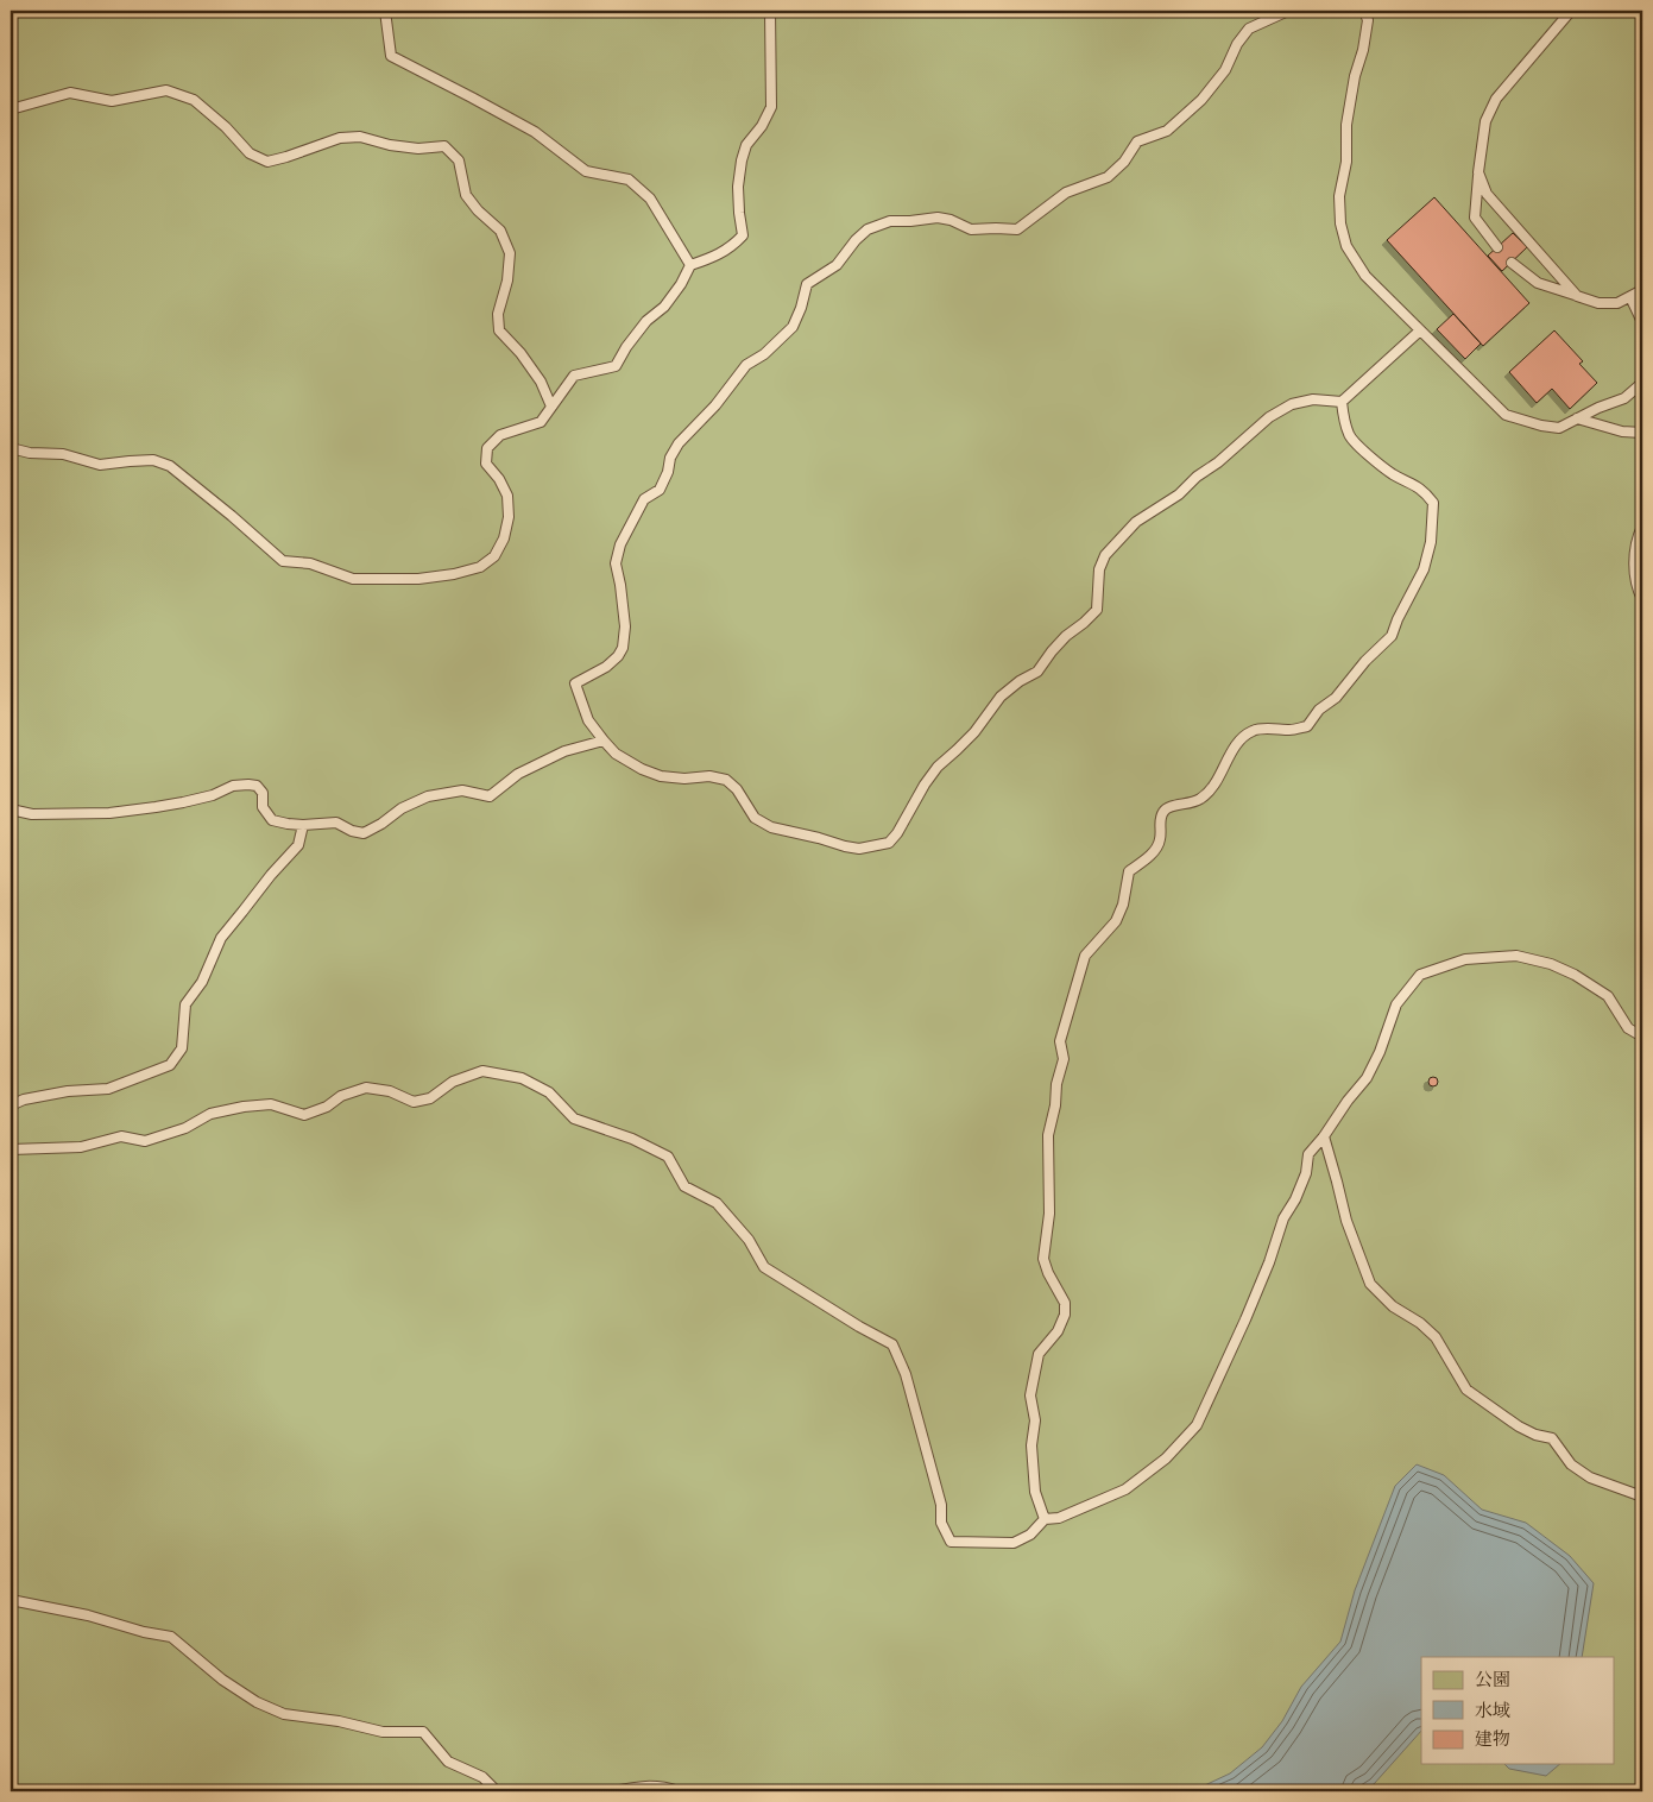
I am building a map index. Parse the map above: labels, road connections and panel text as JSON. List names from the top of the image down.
{
  "legend": ["公園", "水域", "建物"]
}
